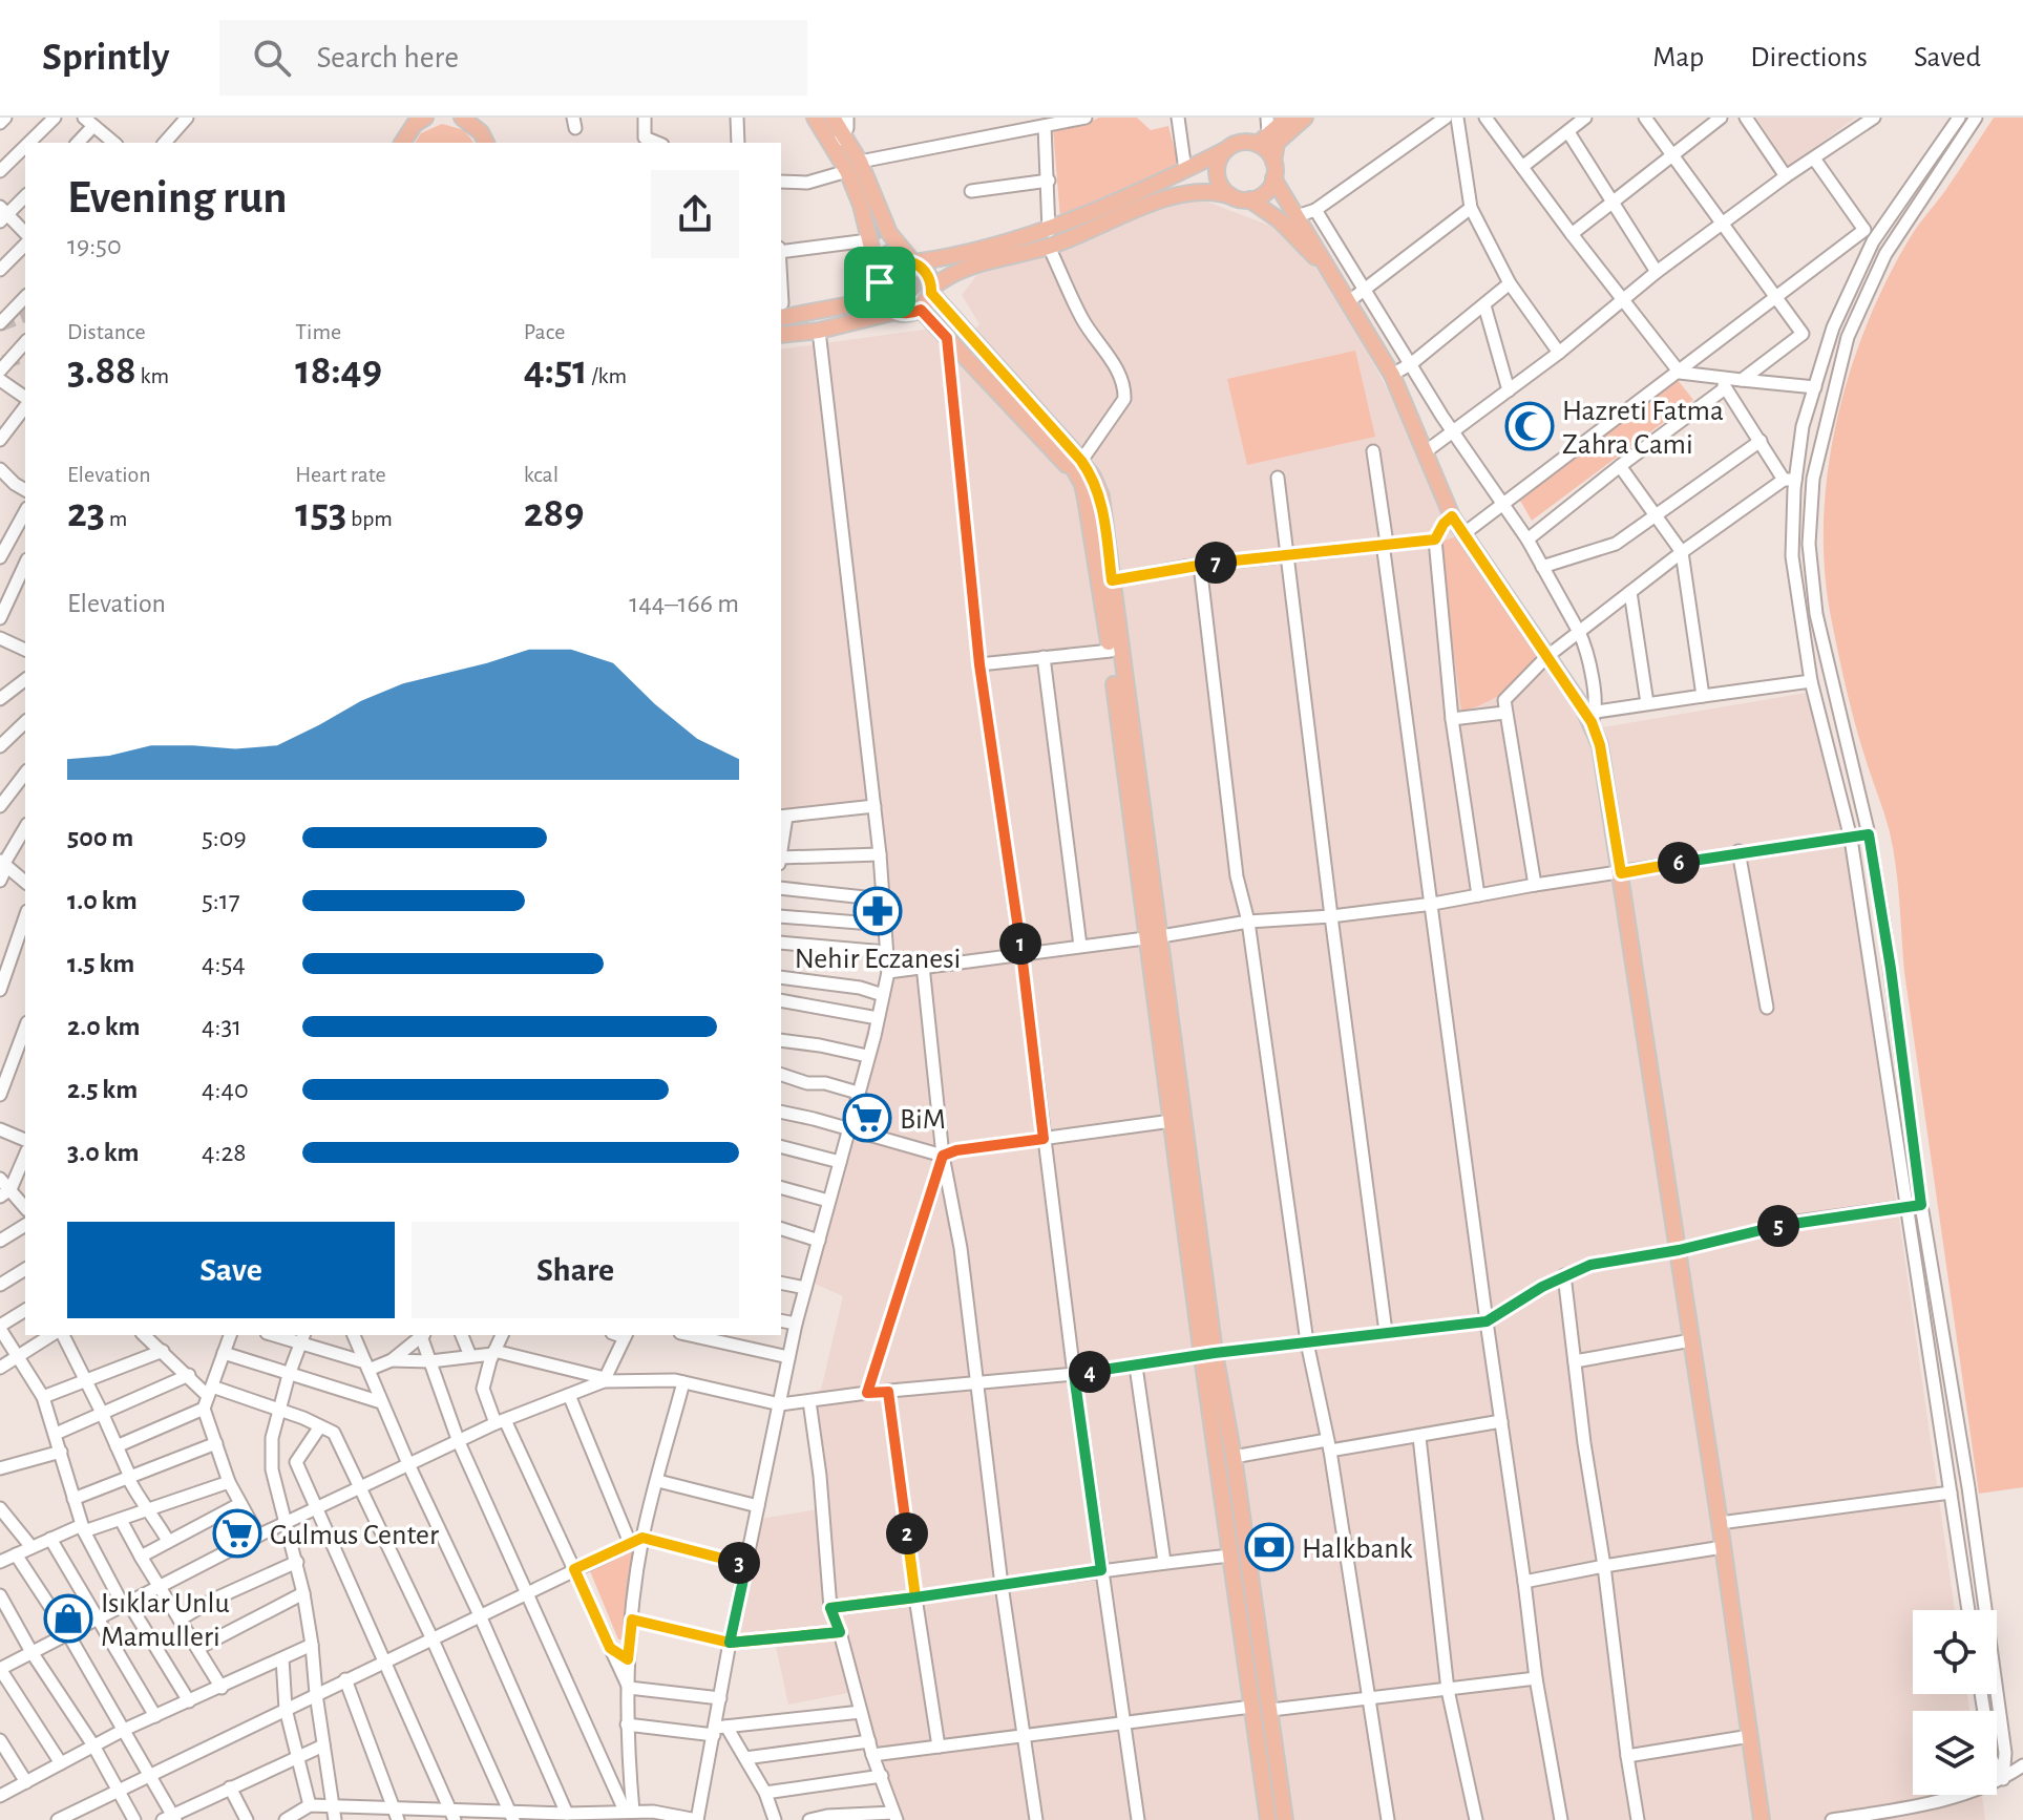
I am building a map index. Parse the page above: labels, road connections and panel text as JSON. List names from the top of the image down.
{
  "places": {
    "mosque": ["Hazreti Fatma Zahra Cami"],
    "pharmacy": ["Nehir Eczanesi"],
    "supermarket": ["BiM", "Gulmus Center"],
    "bank": ["Halkbank"],
    "shop": ["Isıklar Unlu Mamulleri"]
  },
  "page": {
    "header": "Sprintly",
    "search": "Search here",
    "nav": ["Map", "Directions", "Saved"],
    "heading": ["Evening run", "19:50"],
    "stats": [
      ["Distance", "3.88 km"],
      ["Time", "18:49"],
      ["Pace", "4:51 /km"],
      ["Elevation", "23 m"],
      ["Heart rate", "153 bpm"],
      ["kcal", "289"]
    ],
    "pins": [
      "7",
      "6",
      "1",
      "5",
      "4",
      "2",
      "3"
    ],
    "chart": ["Elevation", "144–166 m"],
    "list": [
      {
        "name": "500 m",
        "note": "5:09"
      },
      {
        "name": "1.0 km",
        "note": "5:17"
      },
      {
        "name": "1.5 km",
        "note": "4:54"
      },
      {
        "name": "2.0 km",
        "note": "4:31"
      },
      {
        "name": "2.5 km",
        "note": "4:40"
      },
      {
        "name": "3.0 km",
        "note": "4:28"
      }
    ],
    "buttons": ["Save", "Share"]
  }
}
